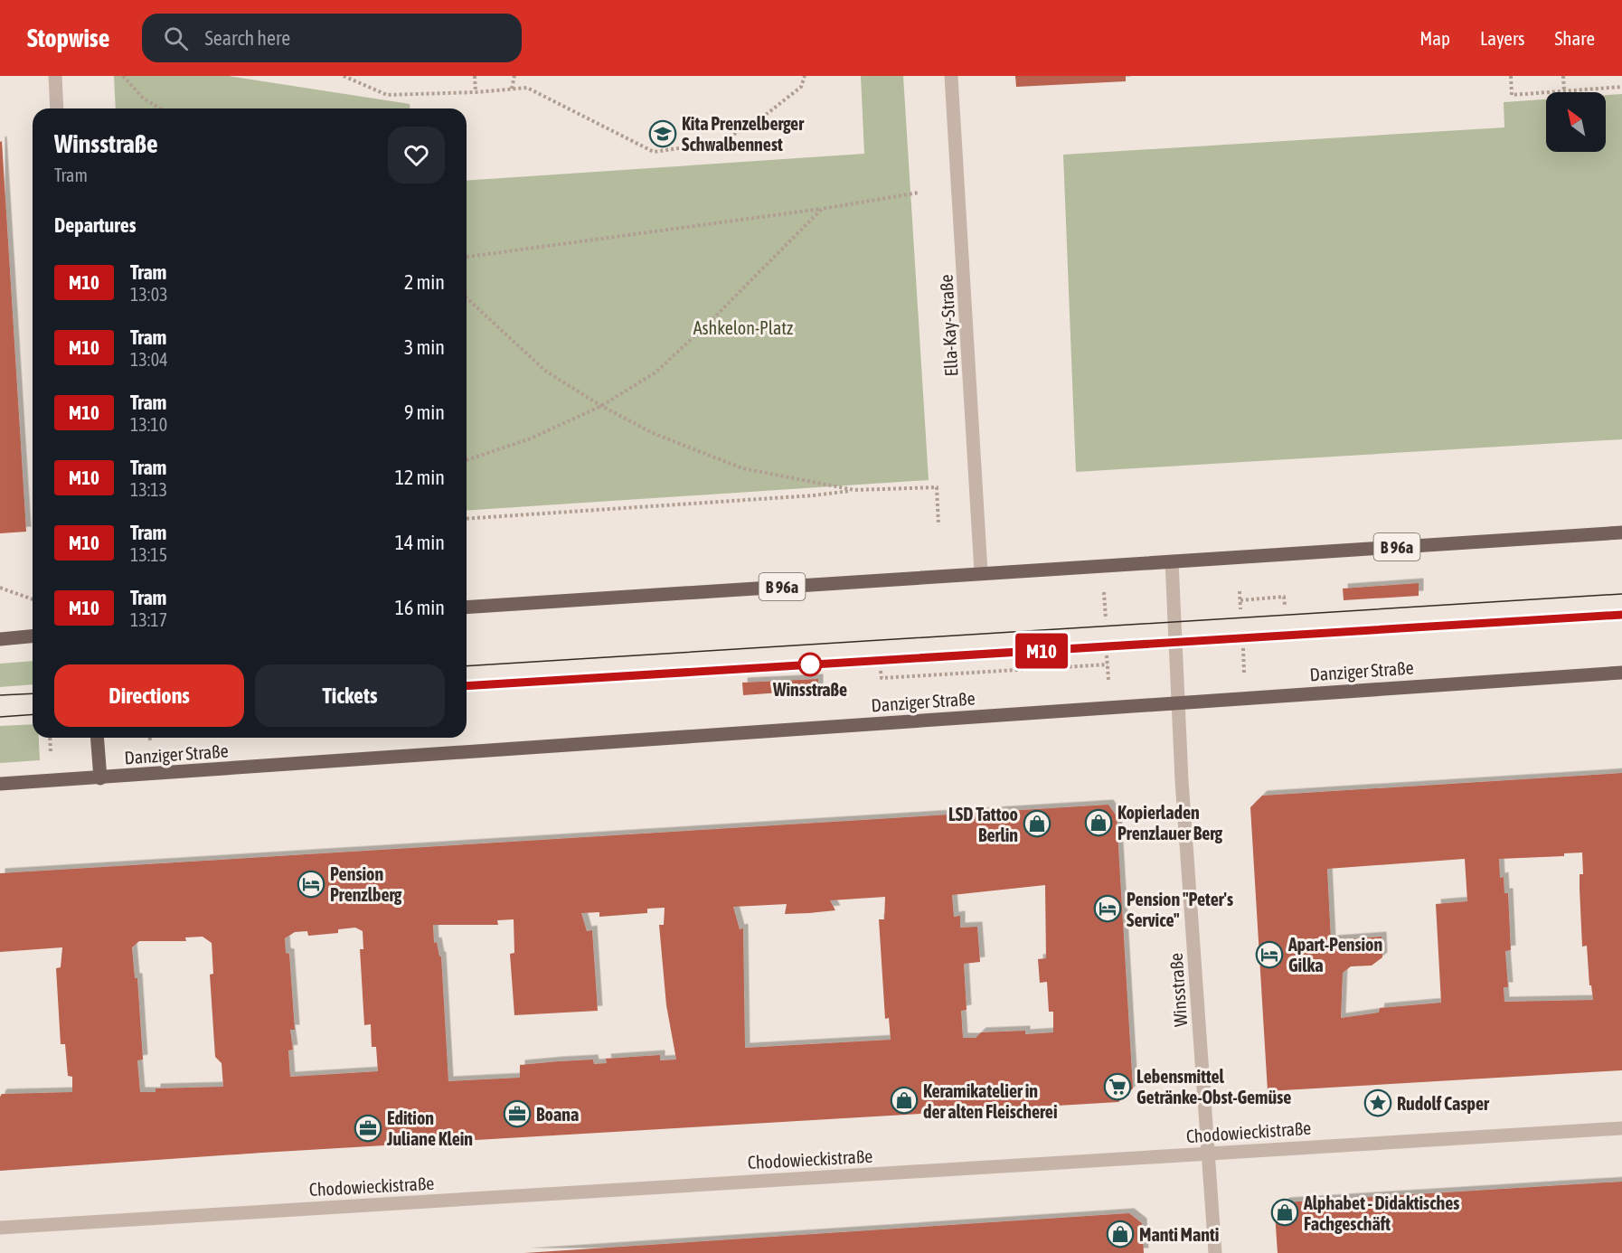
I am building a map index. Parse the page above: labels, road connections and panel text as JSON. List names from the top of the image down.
{
  "streets": {
    "main road": ["B 96a", "Danziger Straße"],
    "street": ["Ella-Kay-Straße", "Winsstraße", "Chodowieckistraße"]
  },
  "crossings": [
    ["Ella-Kay-Straße", "B 96a"],
    ["B 96a", "Winsstraße"],
    ["Danziger Straße", "Winsstraße"],
    ["Winsstraße", "Chodowieckistraße"]
  ],
  "parks": ["Ashkelon-Platz"],
  "places": {
    "school or university": ["Kita Prenzelberger Schwalbennest"],
    "other": ["Winsstraße"],
    "shop": [
      "Kopierladen Prenzlauer Berg",
      "LSD Tattoo Berlin",
      "Keramikatelier in der alten Fleischerei",
      "Alphabet - Didaktisches Fachgeschäft",
      "Manti Manti"
    ],
    "hotel": ["Pension Prenzlberg", "Pension \"Peter's Service\"", "Apart-Pension Gilka"],
    "supermarket": ["Lebensmittel Getränke-Obst-Gemüse"],
    "place": ["Rudolf Casper"],
    "office": ["Boana", "Edition Juliane Klein"]
  },
  "lines": ["tram line M10"],
  "north": "top left",
  "page": {
    "header": "Stopwise",
    "search": "Search here",
    "nav": ["Map", "Layers", "Share"],
    "on_map": "M10",
    "heading": [
      ["Winsstraße", "Tram"],
      "Departures"
    ],
    "list": [
      {
        "mark": "M10",
        "name": "Tram",
        "note": "13:03",
        "value": "2 min"
      },
      {
        "mark": "M10",
        "name": "Tram",
        "note": "13:04",
        "value": "3 min"
      },
      {
        "mark": "M10",
        "name": "Tram",
        "note": "13:10",
        "value": "9 min"
      },
      {
        "mark": "M10",
        "name": "Tram",
        "note": "13:13",
        "value": "12 min"
      },
      {
        "mark": "M10",
        "name": "Tram",
        "note": "13:15",
        "value": "14 min"
      },
      {
        "mark": "M10",
        "name": "Tram",
        "note": "13:17",
        "value": "16 min"
      }
    ],
    "buttons": ["Directions", "Tickets"]
  }
}
